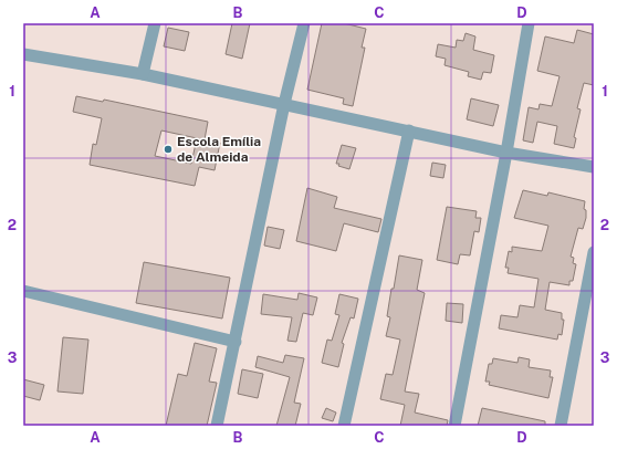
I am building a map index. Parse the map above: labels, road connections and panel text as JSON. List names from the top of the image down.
{
  "places": ["Escola Emília de Almeida"],
  "grid": {
    "columns": [
      "A",
      "B",
      "C",
      "D"
    ],
    "rows": ["1", "2", "3"]
  }
}
